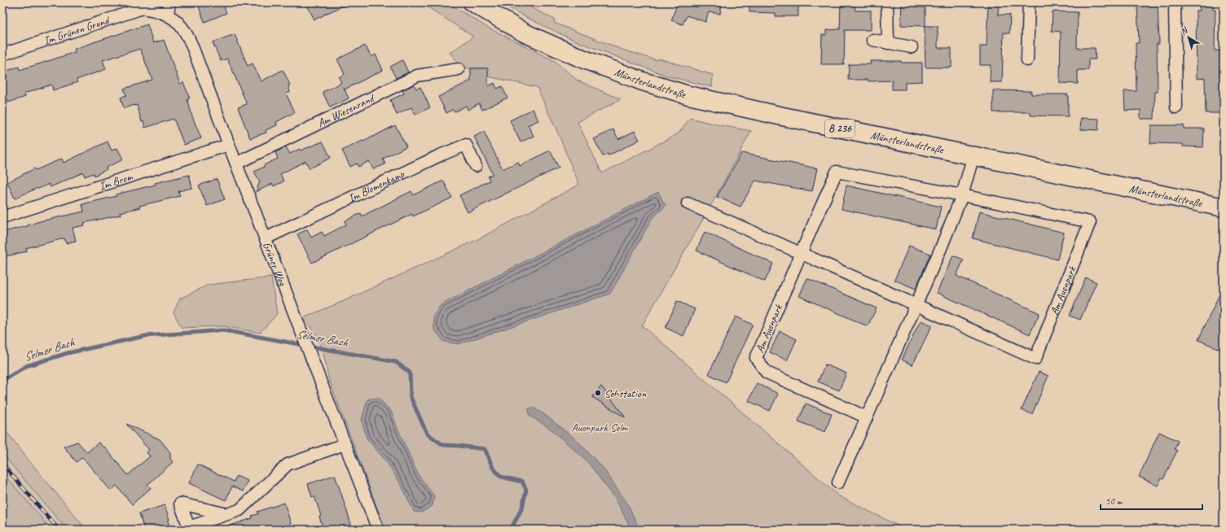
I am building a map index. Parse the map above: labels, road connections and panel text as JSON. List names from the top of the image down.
{
  "streets": {
    "main road": ["Münsterlandstraße", "B 236"],
    "street": [
      "Im Grünen Grund",
      "Am Wiesenrand",
      "Im Brom",
      "Im Blomenkamp",
      "Grüner Weg",
      "Am Auenpark"
    ]
  },
  "crossings": [
    ["Im Grünen Grund", "Grüner Weg"],
    ["Am Wiesenrand", "Grüner Weg"],
    ["Im Brom", "Grüner Weg"],
    ["Im Blomenkamp", "Grüner Weg"]
  ],
  "water": ["Selmer Bach"],
  "parks": ["Auenpark Selm"],
  "places": ["Sehstation"],
  "scale_bar": "50 m",
  "north": "top left"
}
